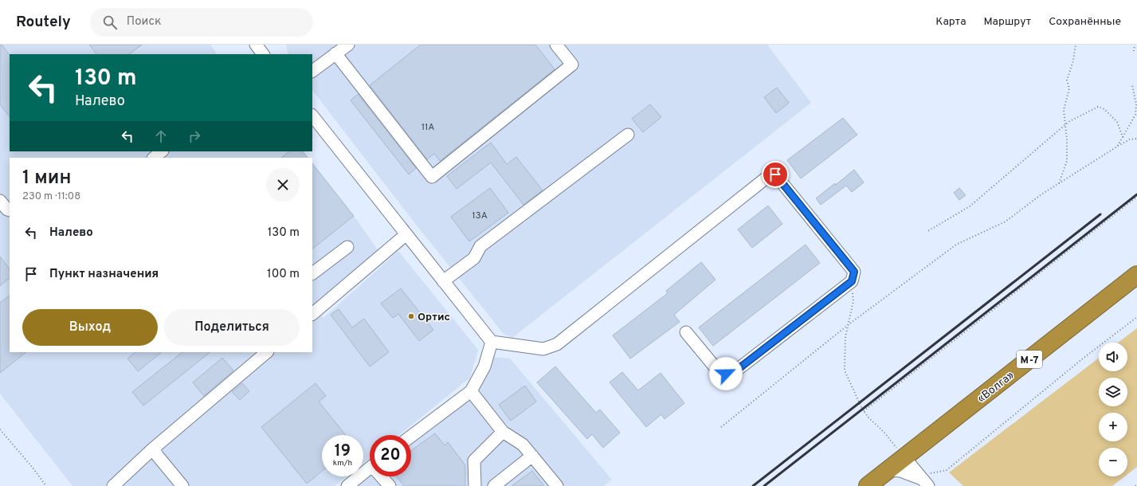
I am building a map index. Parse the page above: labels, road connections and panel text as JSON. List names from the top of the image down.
{
  "streets": {
    "highway": ["М-7", "«Волга»"]
  },
  "places": ["Ортис"],
  "house_numbers": ["11А", "13А"],
  "page": {
    "header": "Routely",
    "search": "Поиск",
    "nav": ["Карта", "Маршрут", "Сохранённые"],
    "turn": ["130 m", "Налево"],
    "heading": ["1 мин", "230 m · 11:08"],
    "list": [
      {
        "name": "Налево",
        "value": "130 m"
      },
      {
        "name": "Пункт назначения",
        "value": "100 m"
      }
    ],
    "buttons": ["Выход", "Поделиться"],
    "map_buttons": ["+", "−"],
    "speed": "19 km/h",
    "limit": "20"
  }
}
